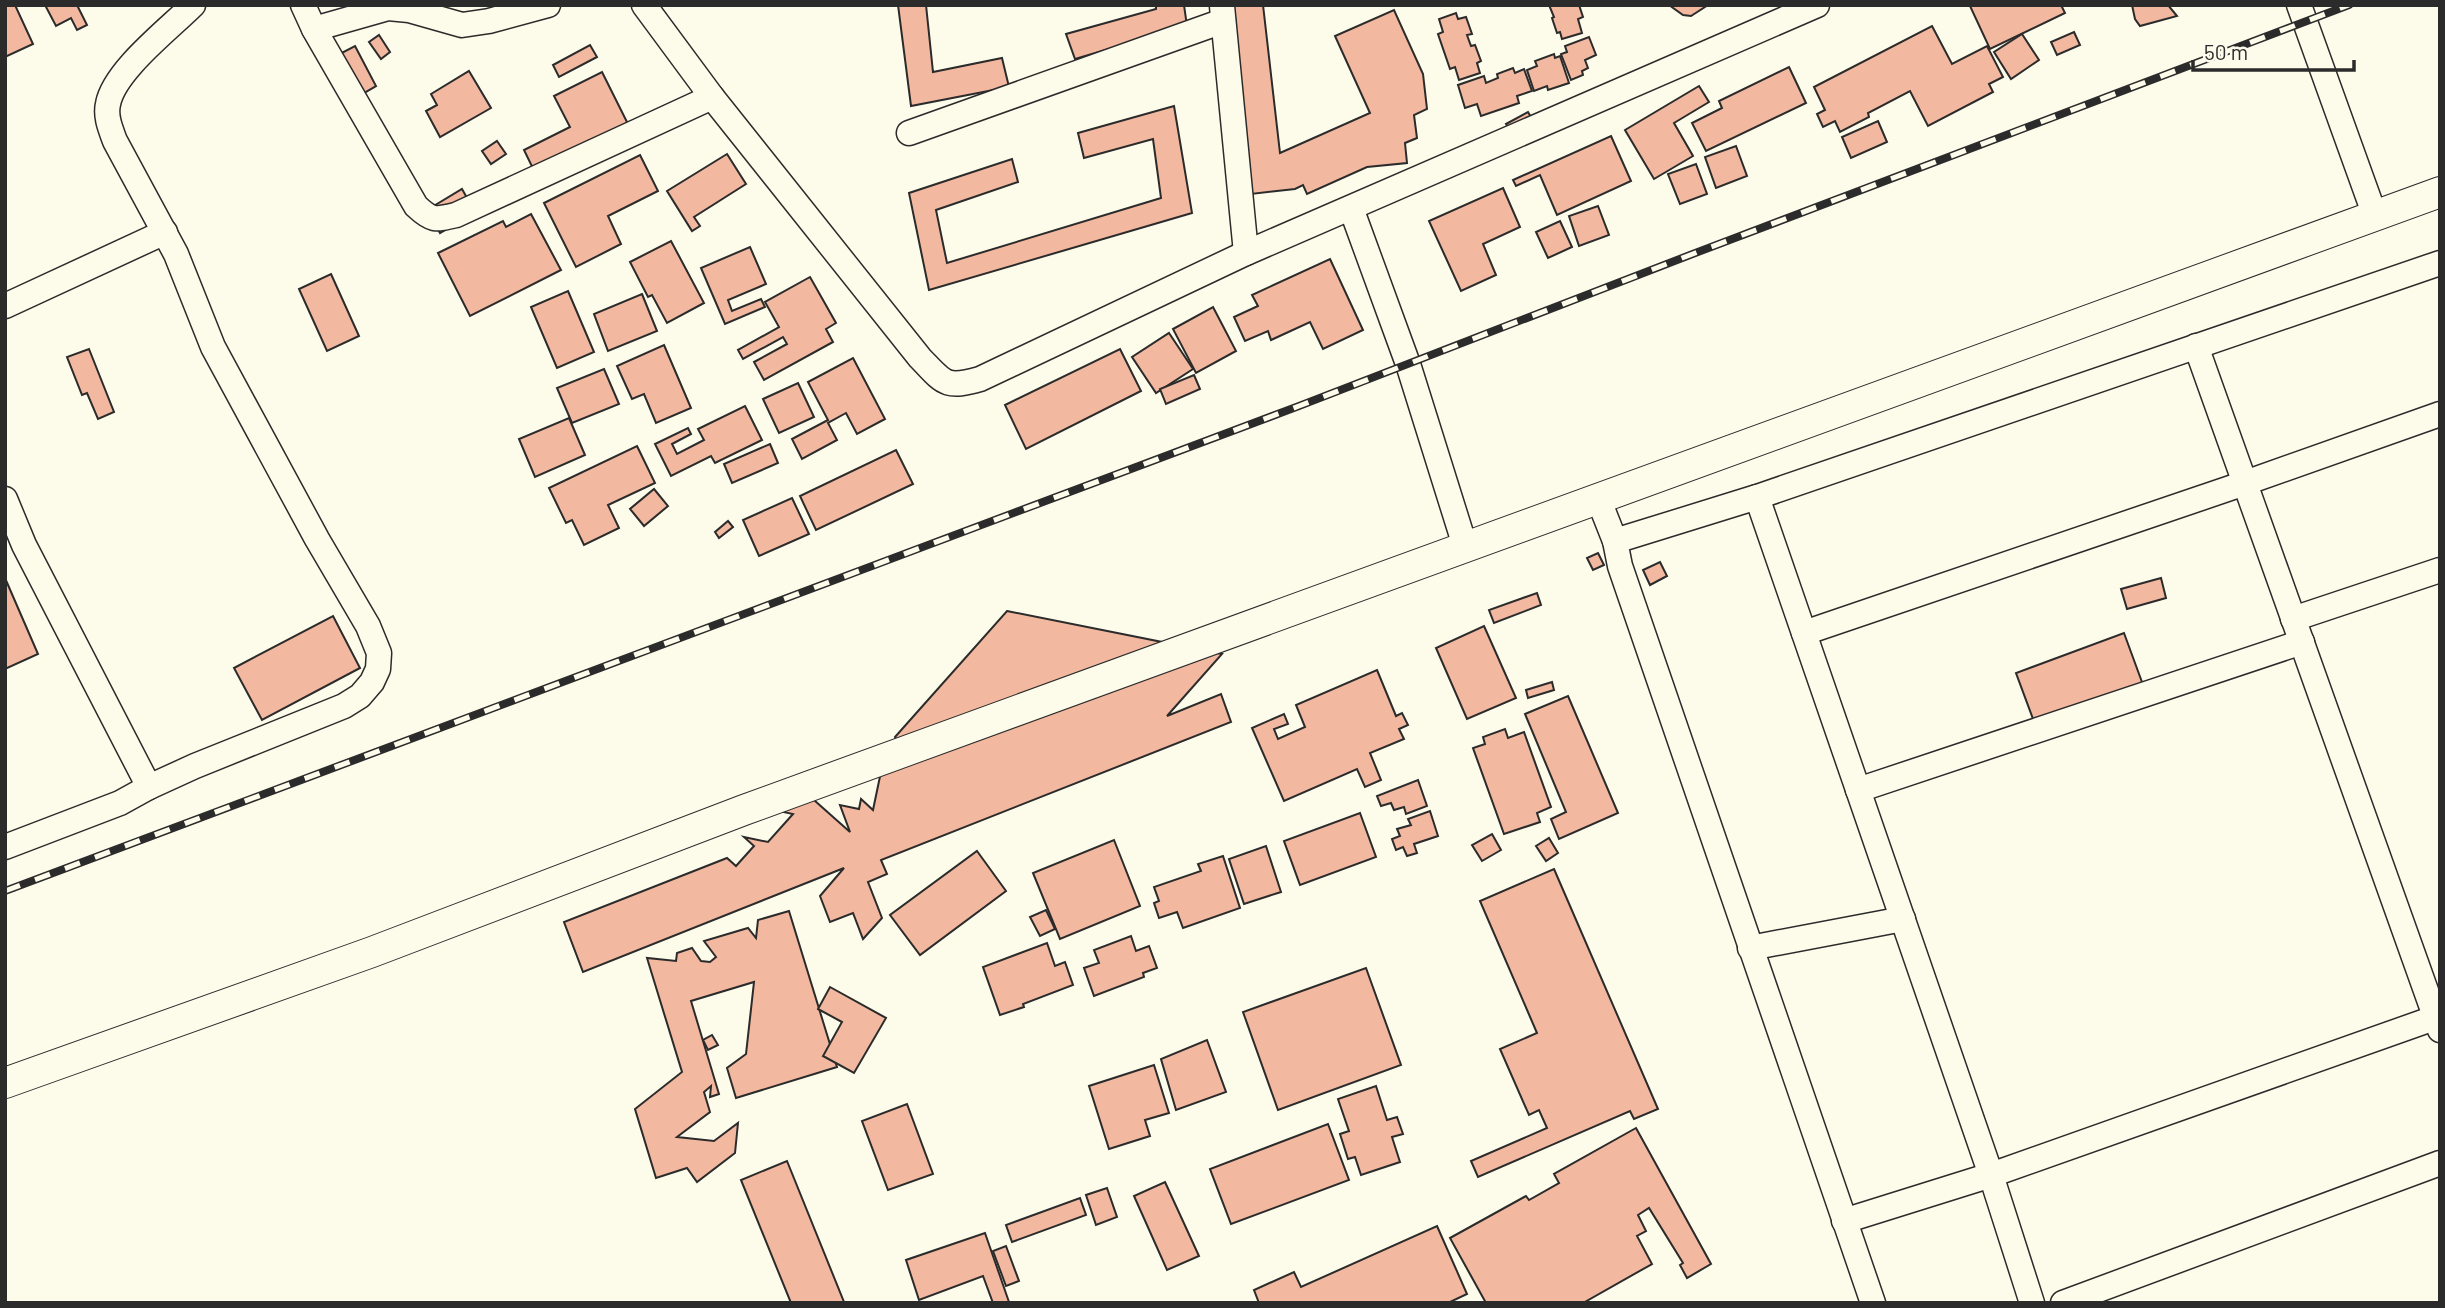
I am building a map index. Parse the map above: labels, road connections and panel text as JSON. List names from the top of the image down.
{
  "scale_bar": "50 m"
}
